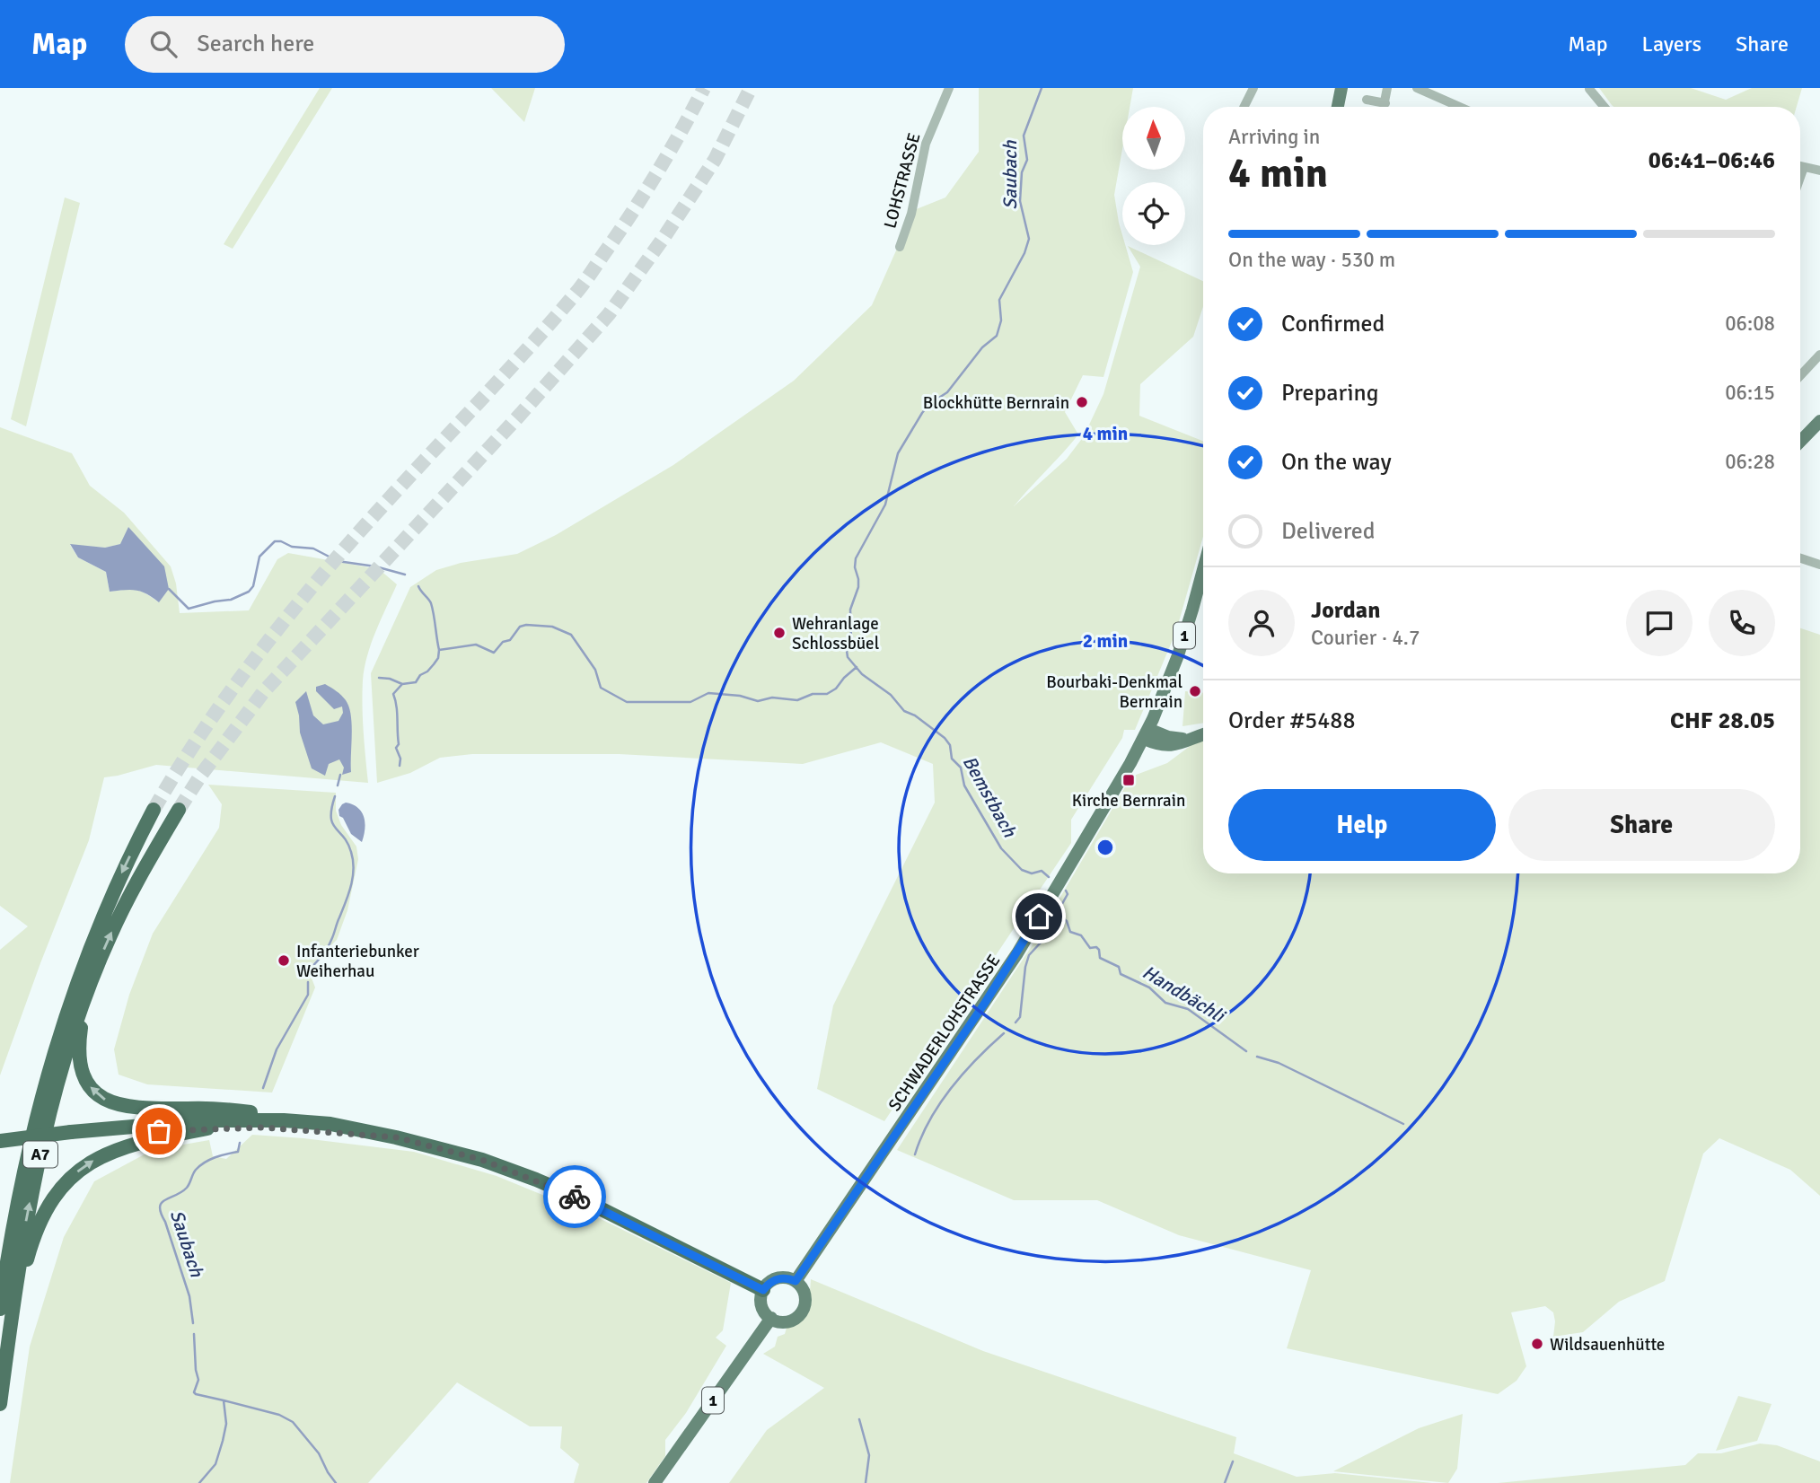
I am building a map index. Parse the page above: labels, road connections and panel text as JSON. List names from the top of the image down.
{
  "streets": {
    "highway": ["A7"],
    "main road": ["1", "SCHWADERLOHSTRASSE"],
    "street": ["LOHSTRASSE"]
  },
  "crossings": [
    ["1", "SCHWADERLOHSTRASSE"]
  ],
  "water": ["Saubach", "Bemstbach", "Handbächli"],
  "places": {
    "other": [
      "Blockhütte Bernrain",
      "Wehranlage Schlossbüel",
      "Bourbaki-Denkmal Bernrain",
      "Infanteriebunker Weiherhau",
      "Wildsauenhütte"
    ],
    "transit": ["Kirche Bernrain"]
  },
  "north": "top",
  "page": {
    "header": "Map",
    "search": "Search here",
    "nav": ["Map", "Layers", "Share"],
    "heading": ["4 min", "Arriving in", "06:41–06:46"],
    "panel": [
      "Jordan",
      "Courier · 4.7",
      "Order #5488",
      "CHF 28.05"
    ],
    "bar": "On the way · 530 m",
    "list": [
      ["Confirmed", "06:08"],
      ["Preparing", "06:15"],
      ["On the way", "06:28"],
      "Delivered"
    ],
    "buttons": ["Help", "Share"]
  },
  "rings": ["4 min", "2 min"]
}
